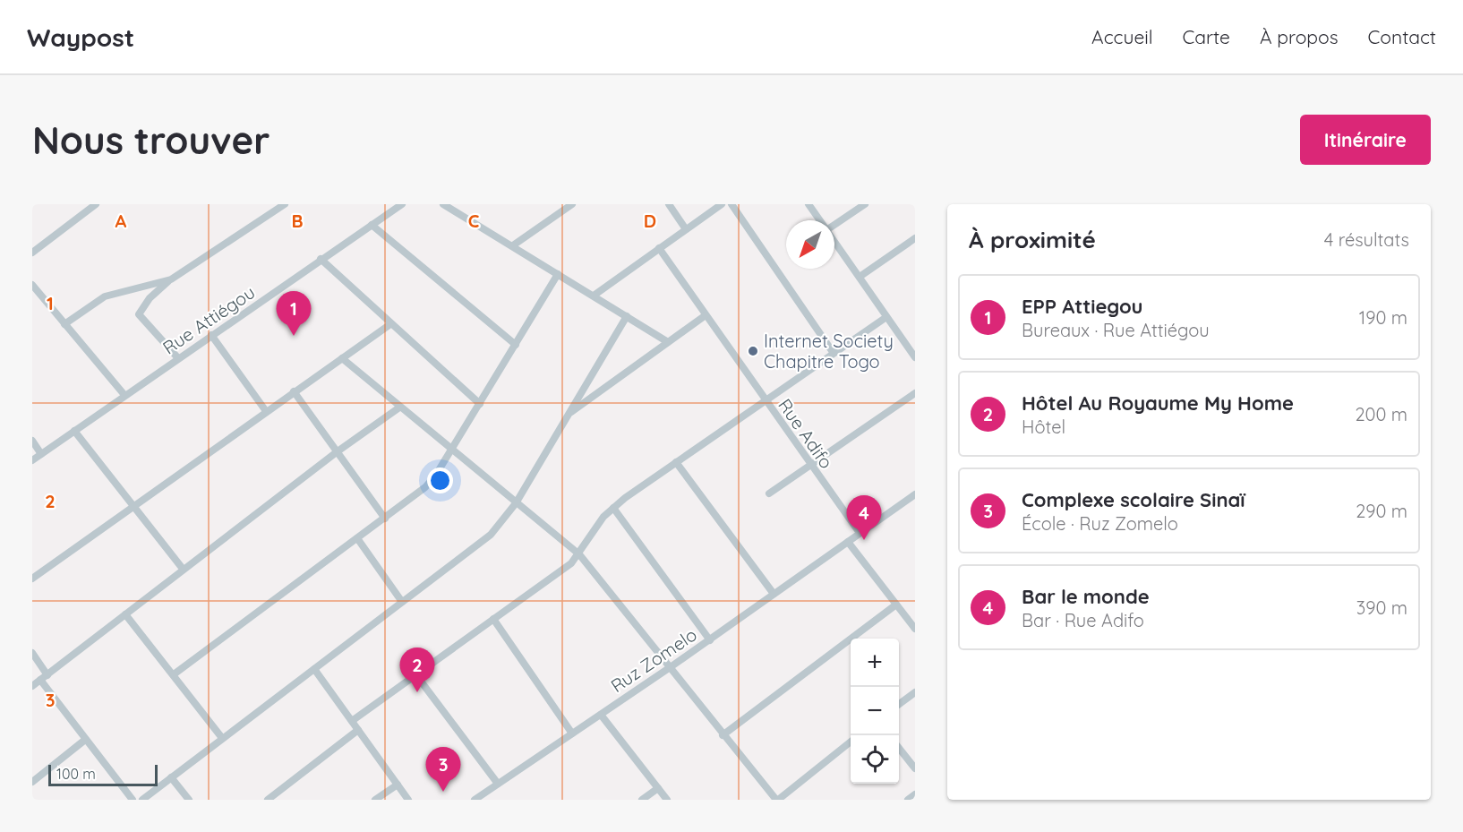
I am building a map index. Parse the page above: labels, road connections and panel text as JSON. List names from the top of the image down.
{
  "streets": {
    "street": ["Rue Attiégou", "Rue Adifo", "Ruz Zomelo"]
  },
  "places": ["Internet Society Chapitre Togo"],
  "scale_bar": "100 m",
  "north": "bottom left",
  "page": {
    "header": "Waypost",
    "nav": [
      "Accueil",
      "Carte",
      "À propos",
      "Contact"
    ],
    "buttons": "Itinéraire",
    "title": "Nous trouver",
    "heading": ["À proximité", "4 résultats"],
    "list": [
      {
        "mark": "1",
        "name": "EPP Attiegou",
        "note": "Bureaux · Rue Attiégou",
        "value": "190 m"
      },
      {
        "mark": "2",
        "name": "Hôtel Au Royaume My Home",
        "note": "Hôtel",
        "value": "200 m"
      },
      {
        "mark": "3",
        "name": "Complexe scolaire Sinaï",
        "note": "École · Ruz Zomelo",
        "value": "290 m"
      },
      {
        "mark": "4",
        "name": "Bar le monde",
        "note": "Bar · Rue Adifo",
        "value": "390 m"
      }
    ],
    "pins": [
      "1",
      "4",
      "2",
      "3"
    ],
    "map_buttons": ["+", "−"],
    "scale": "100 m"
  },
  "grid": {
    "columns": [
      "A",
      "B",
      "C",
      "D"
    ],
    "rows": ["1", "2", "3"]
  }
}
